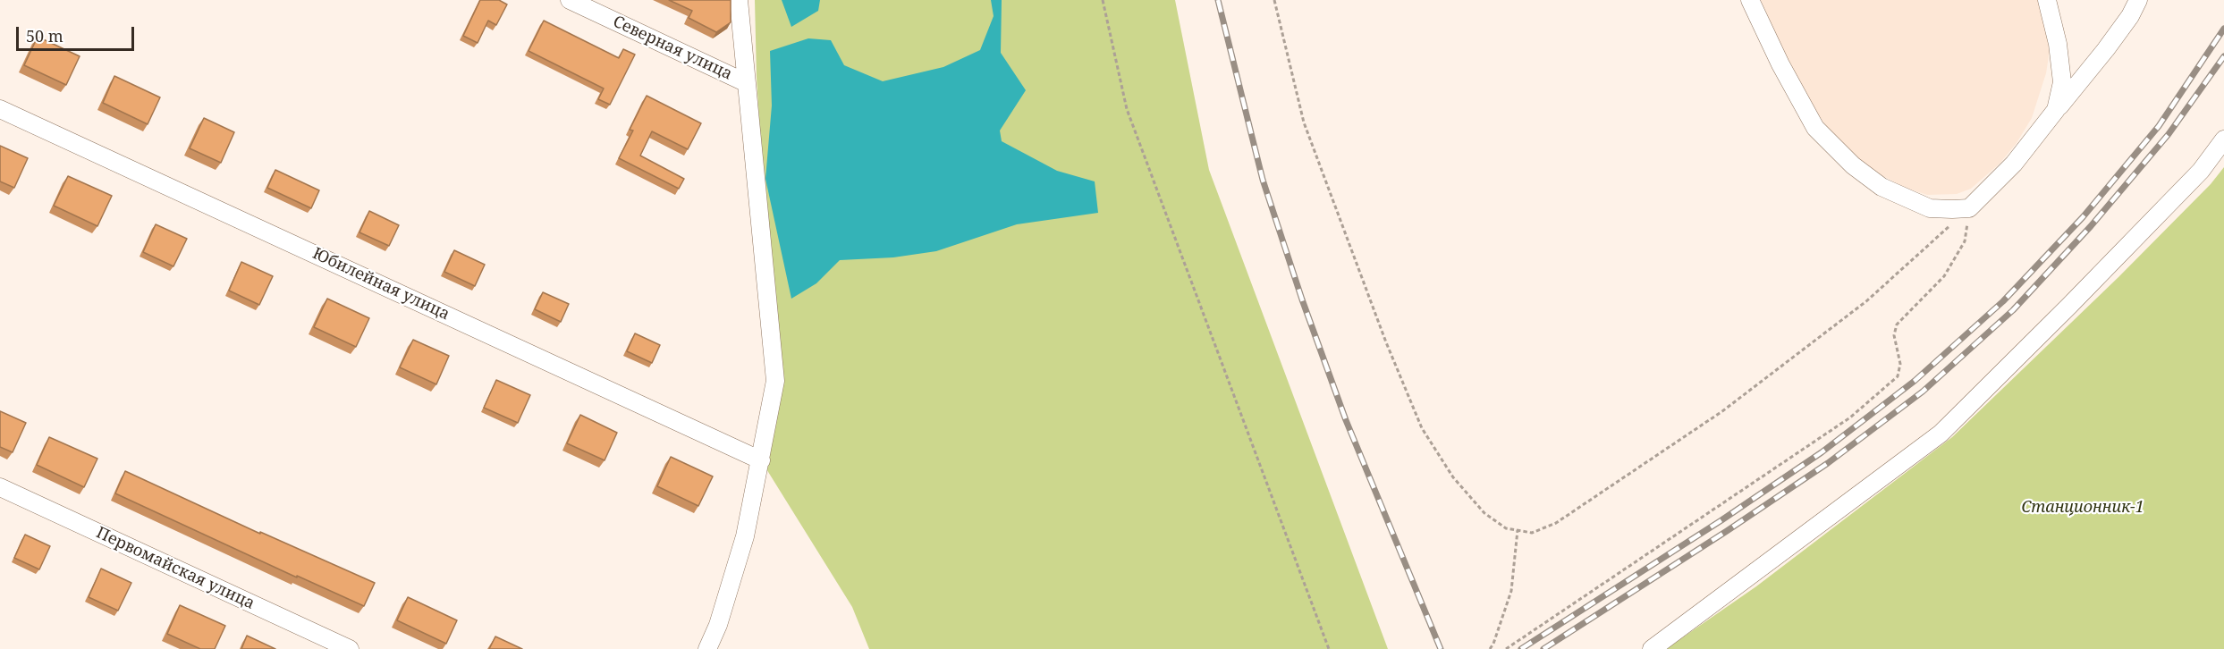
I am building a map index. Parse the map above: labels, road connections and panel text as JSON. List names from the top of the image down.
{
  "streets": {
    "street": ["Северная улица", "Юбилейная улица", "Первомайская улица"]
  },
  "parks": ["Станционник-1"],
  "scale_bar": "50 m"
}
